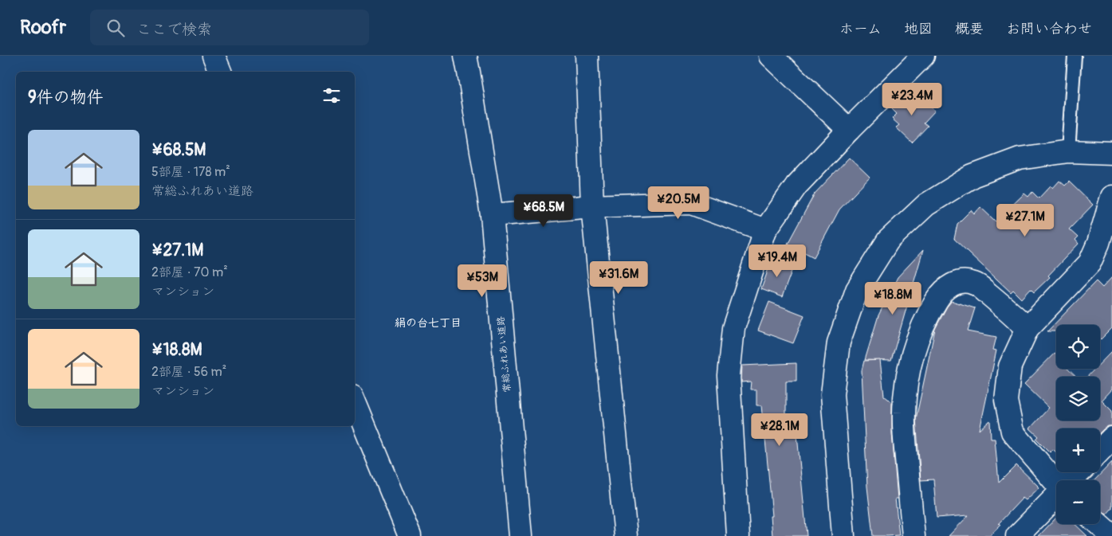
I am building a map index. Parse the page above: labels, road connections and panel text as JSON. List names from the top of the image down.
{
  "streets": {
    "street": ["常総ふれあい道路"]
  },
  "districts": ["絹の台七丁目"],
  "page": {
    "header": "Roofr",
    "search": "ここで検索",
    "nav": [
      "ホーム",
      "地図",
      "概要",
      "お問い合わせ"
    ],
    "heading": "9件の物件",
    "price": [
      "¥23.4M",
      "¥20.5M",
      "¥68.5M",
      "¥27.1M",
      "¥19.4M",
      "¥31.6M",
      "¥53M",
      "¥18.8M",
      "¥28.1M"
    ],
    "list": [
      {
        "name": "¥68.5M",
        "note": "5部屋 · 178 m² · 常総ふれあい道路"
      },
      {
        "name": "¥27.1M",
        "note": "2部屋 · 70 m² · マンション"
      },
      {
        "name": "¥18.8M",
        "note": "2部屋 · 56 m² · マンション"
      }
    ],
    "map_buttons": ["+", "−"]
  }
}
